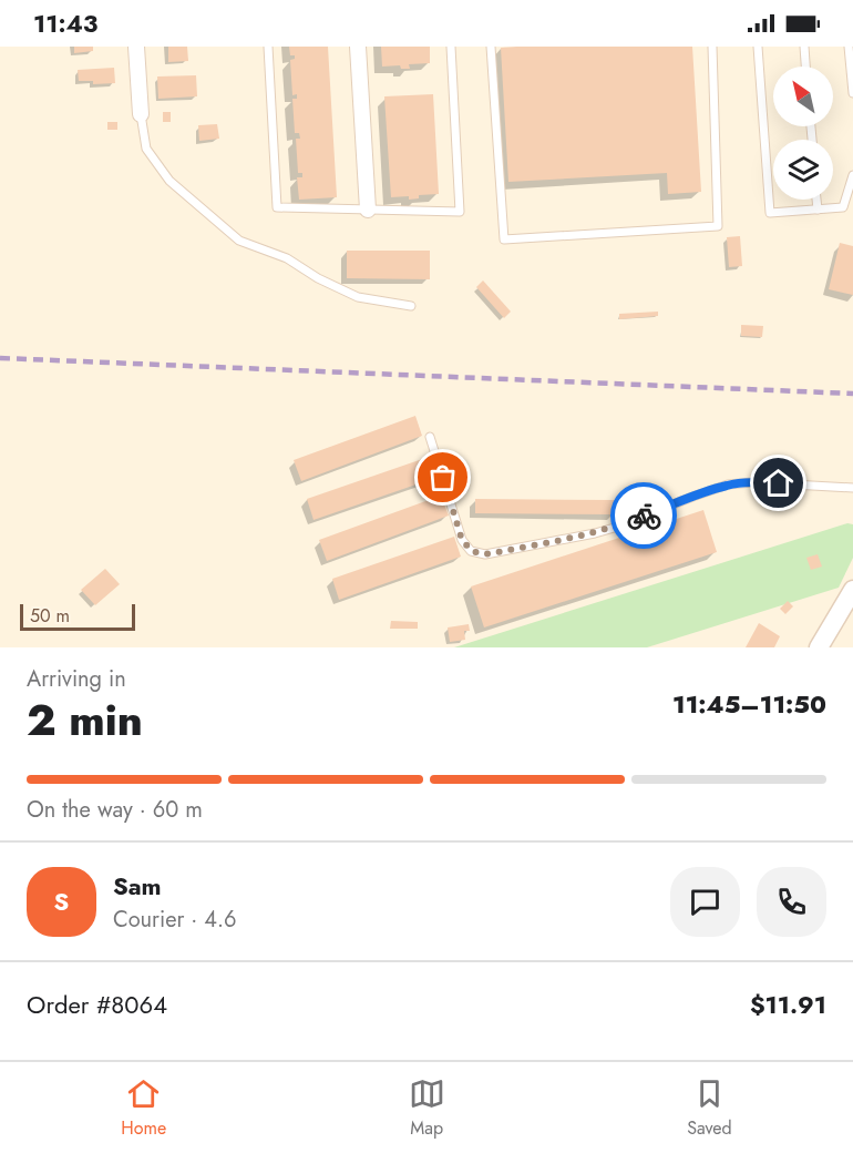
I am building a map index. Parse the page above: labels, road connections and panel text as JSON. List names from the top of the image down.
{
  "scale_bar": "50 m",
  "north": "top left",
  "page": {
    "status": "11:43",
    "scale": "50 m",
    "heading": ["2 min", "Arriving in", "11:45–11:50"],
    "panel": [
      "Sam",
      "Courier · 4.6",
      "Order #8064",
      "$11.91"
    ],
    "bar": "On the way · 60 m",
    "round": "S",
    "tabs": ["Home", "Map", "Saved"]
  }
}
